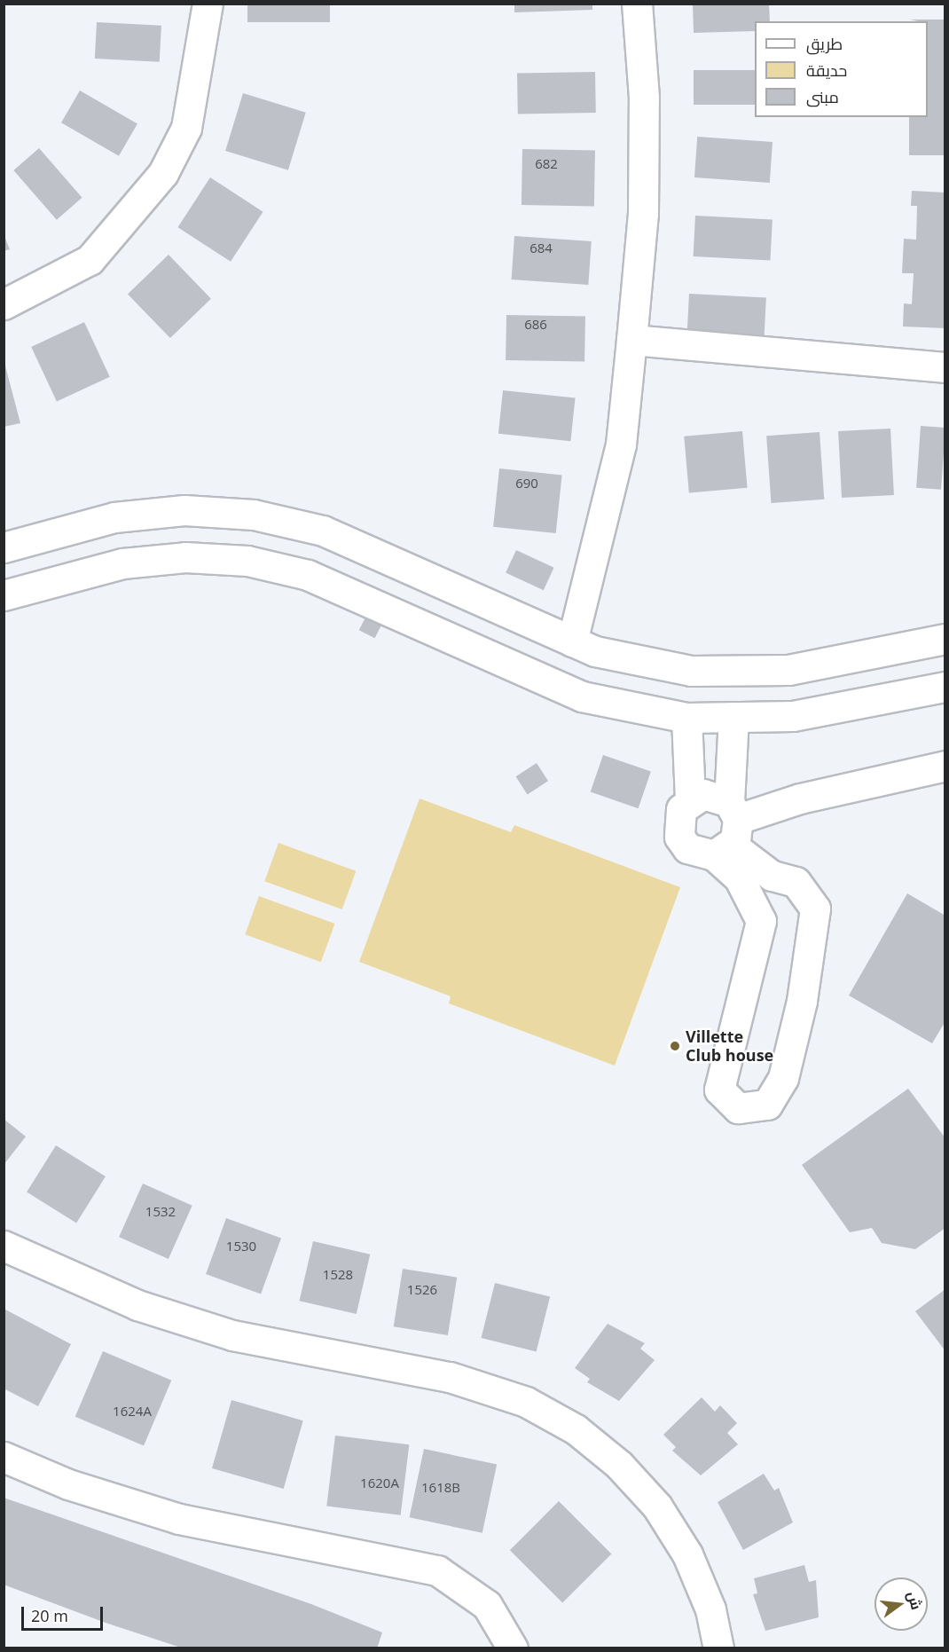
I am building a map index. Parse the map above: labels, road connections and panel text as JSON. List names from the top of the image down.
{
  "places": ["Villette Club house"],
  "house_numbers": [
    "682",
    "684",
    "686",
    "690",
    "1532",
    "1530",
    "1528",
    "1526",
    "1624A",
    "1620A",
    "1618B"
  ],
  "legend": ["طريق", "حديقة", "مبنى"],
  "scale_bar": "20 m",
  "north": "right"
}
